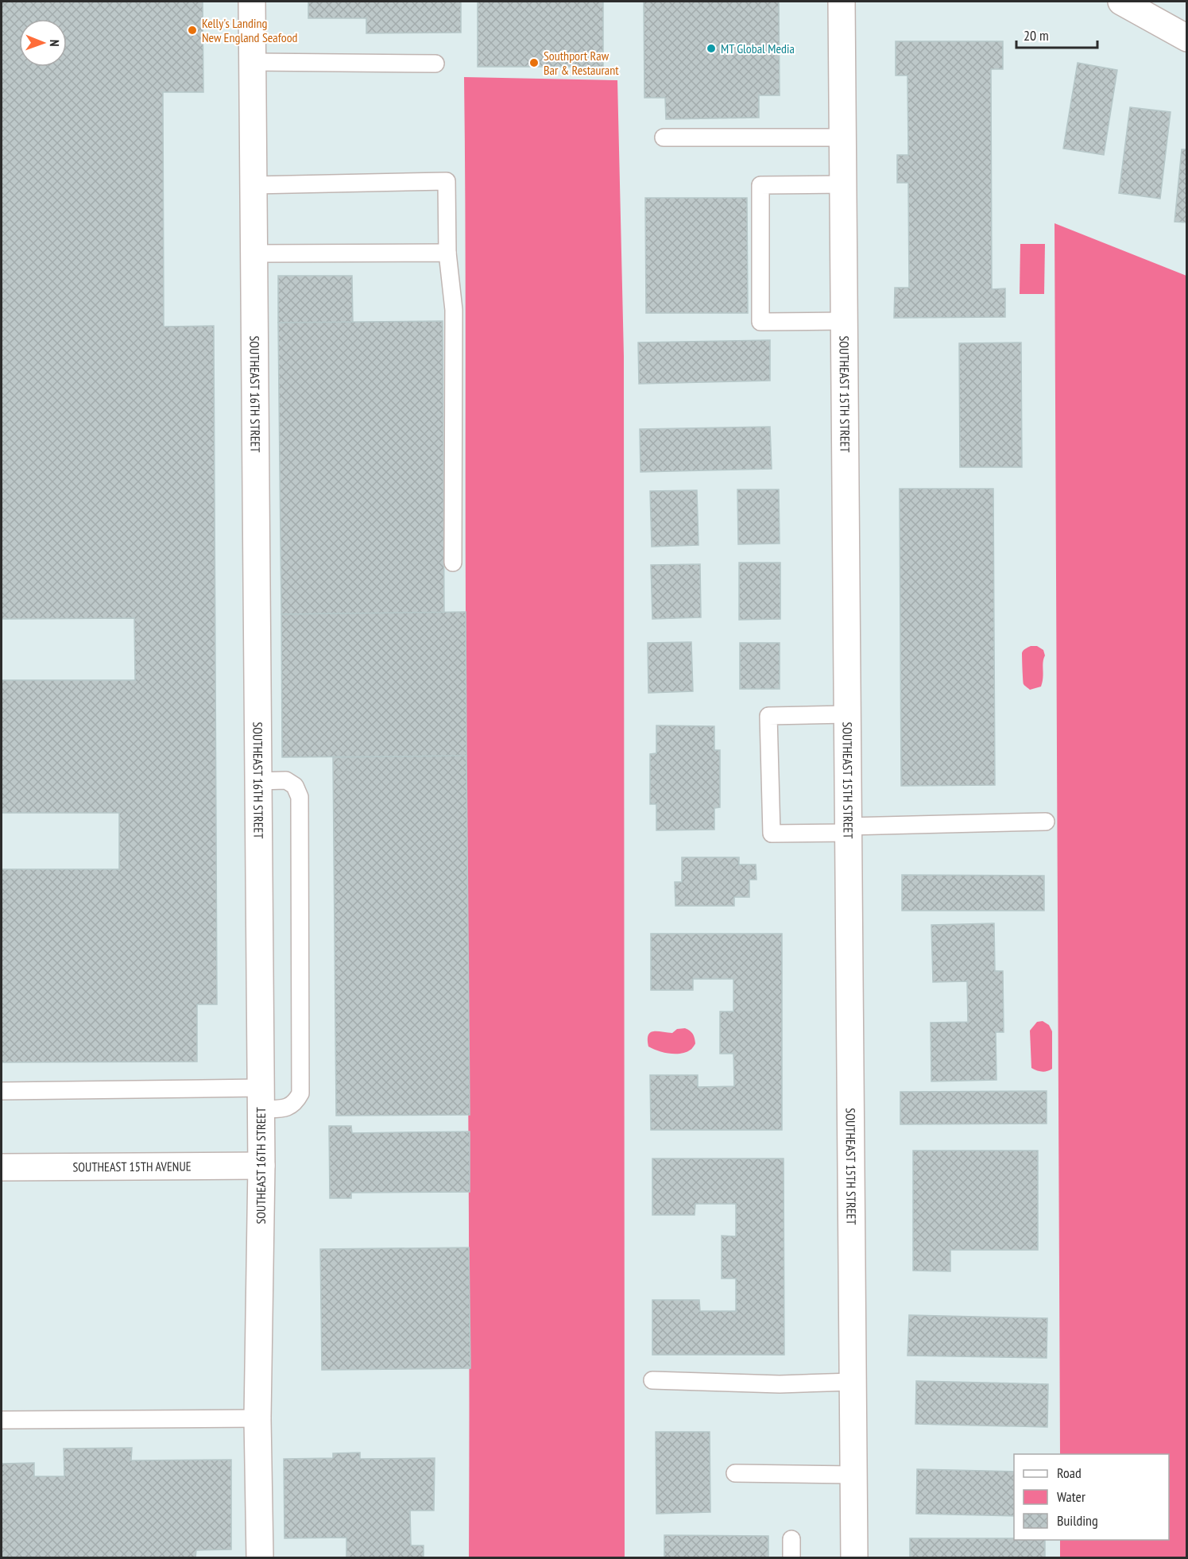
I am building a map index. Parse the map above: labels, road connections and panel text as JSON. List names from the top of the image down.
{
  "streets": {
    "street": ["SOUTHEAST 16TH STREET", "SOUTHEAST 15TH STREET", "SOUTHEAST 15TH AVENUE"]
  },
  "crossings": [
    ["SOUTHEAST 16TH STREET", "SOUTHEAST 15TH AVENUE"]
  ],
  "places": ["Kelly's Landing New England Seafood", "MT Global Media", "Southport Raw Bar & Restaurant"],
  "legend": ["Road", "Water", "Building"],
  "scale_bar": "20 m",
  "north": "right"
}
